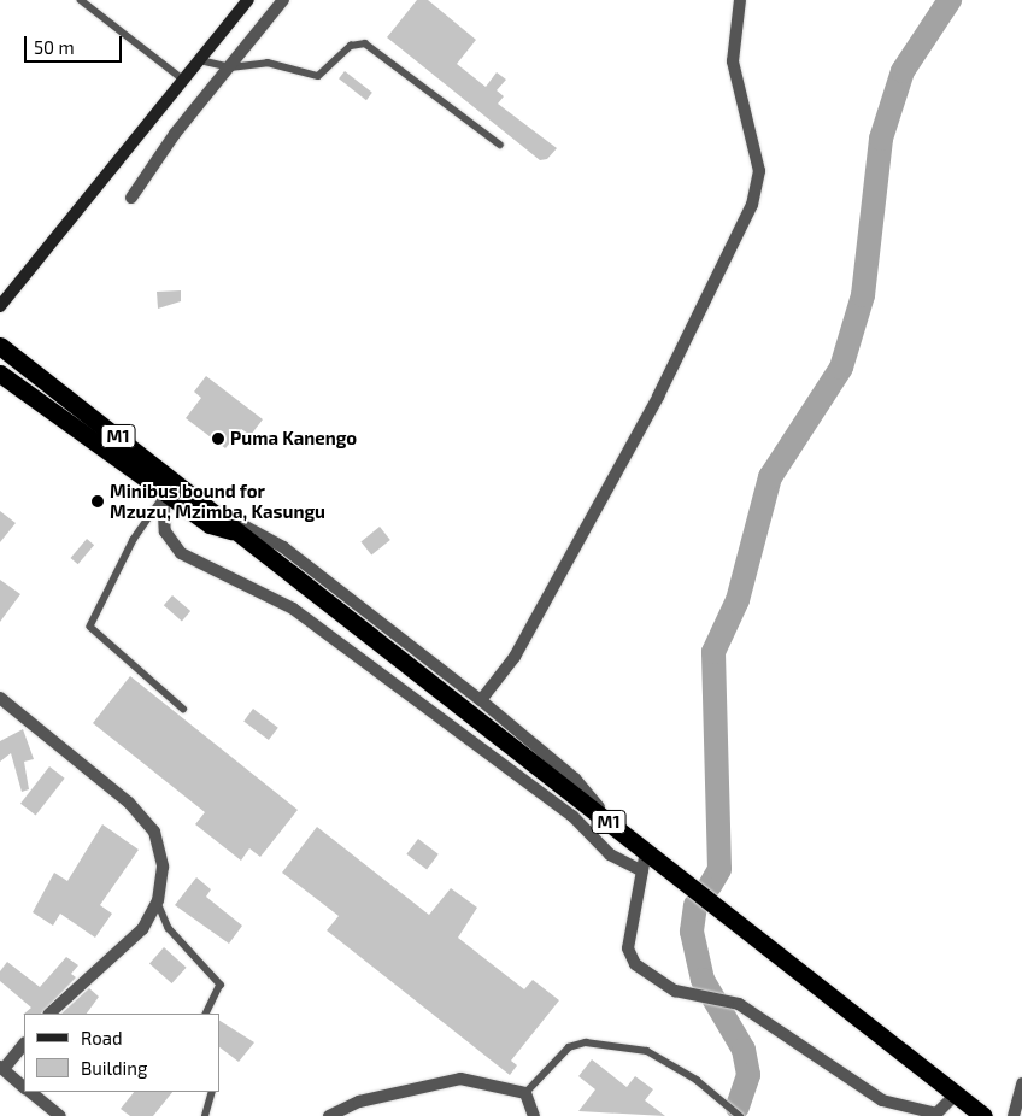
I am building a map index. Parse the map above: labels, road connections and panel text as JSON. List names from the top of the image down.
{
  "streets": {
    "highway": ["M1"]
  },
  "places": ["Puma Kanengo", "Minibus bound for Mzuzu, Mzimba, Kasungu"],
  "legend": ["Road", "Building"],
  "scale_bar": "50 m"
}
